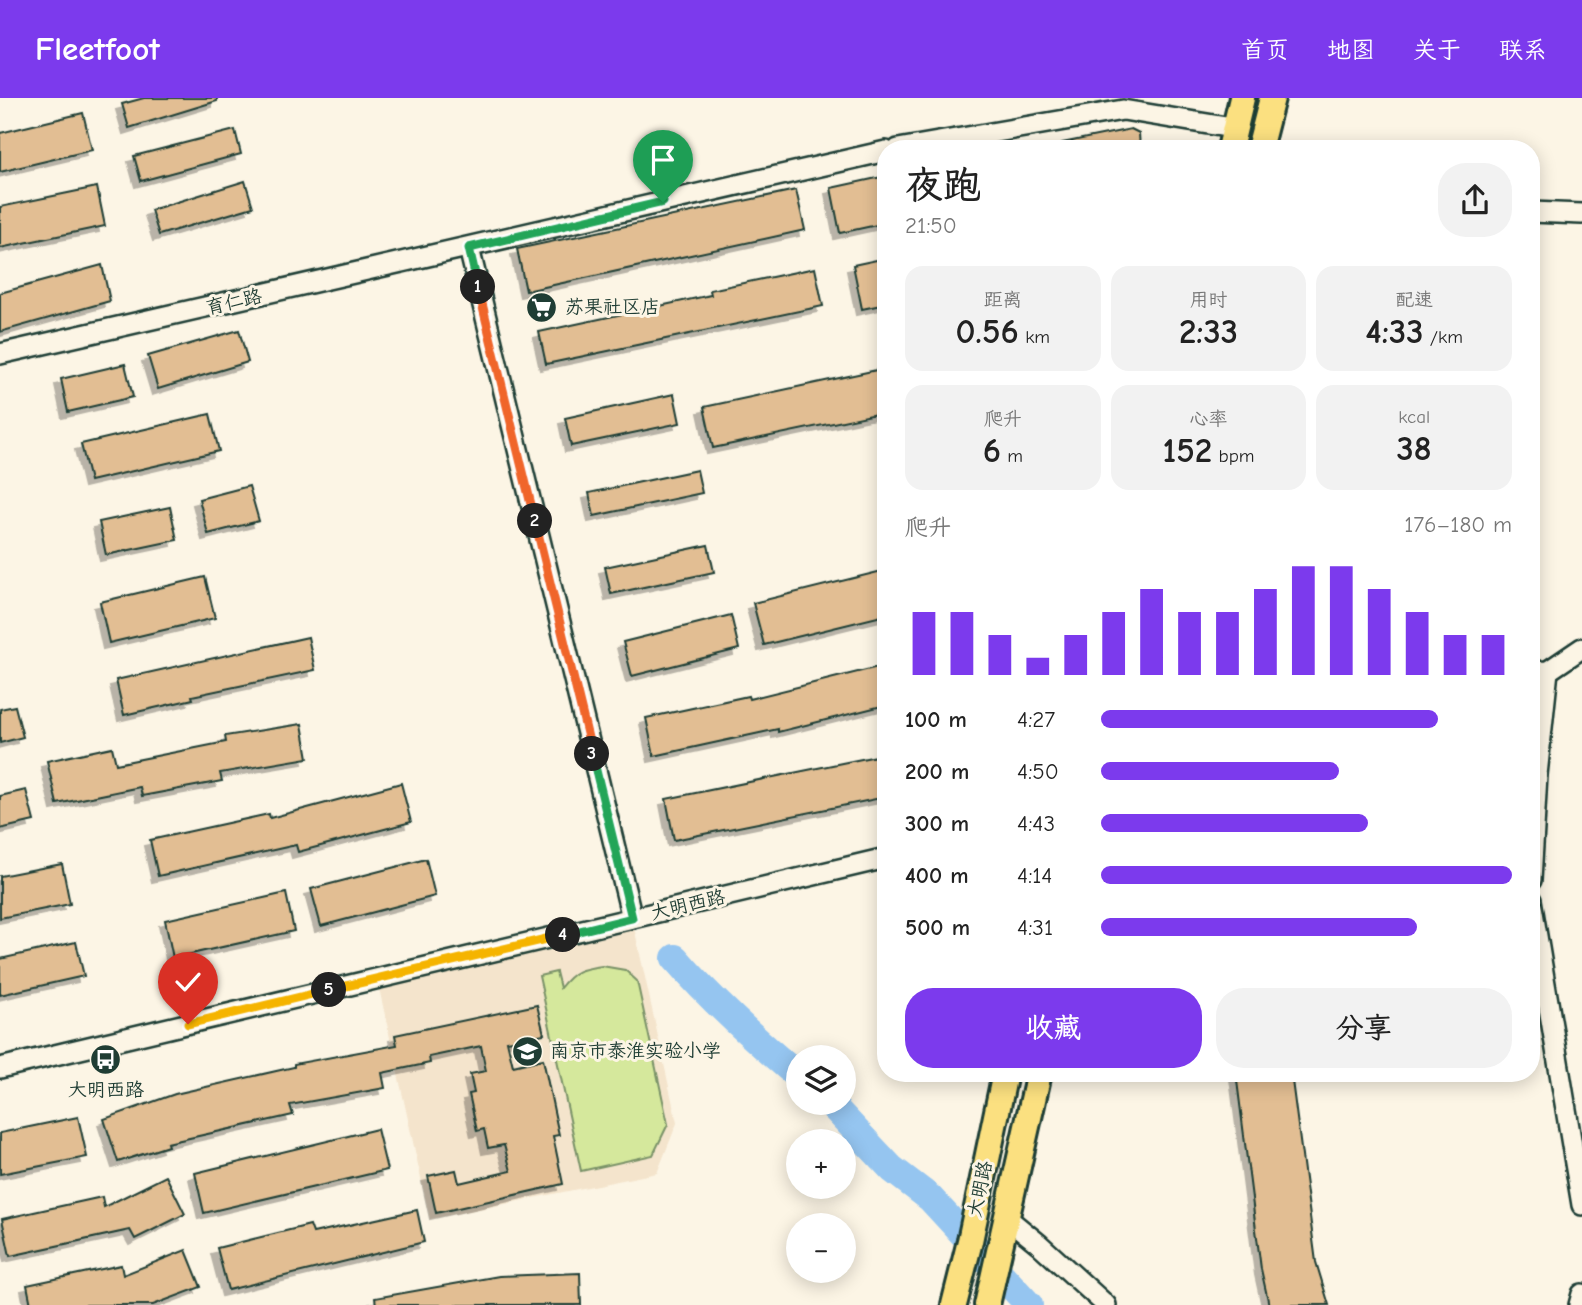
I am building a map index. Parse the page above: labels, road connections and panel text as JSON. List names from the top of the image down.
{
  "streets": {
    "main road": ["大明路"],
    "street": ["育仁路", "大明西路"]
  },
  "places": {
    "supermarket": ["苏果社区店"],
    "school or university": ["南京市泰淮实验小学"],
    "bus stop": ["大明西路"]
  },
  "page": {
    "header": "Fleetfoot",
    "nav": [
      "首页",
      "地图",
      "关于",
      "联系"
    ],
    "heading": ["夜跑", "21:50"],
    "stats": [
      ["距离", "0.56 km"],
      ["用时", "2:33"],
      ["配速", "4:33 /km"],
      ["爬升", "6 m"],
      ["心率", "152 bpm"],
      ["kcal", "38"]
    ],
    "pins": [
      "1",
      "2",
      "3",
      "4",
      "5"
    ],
    "chart": ["爬升", "176–180 m"],
    "list": [
      {
        "name": "100 m",
        "note": "4:27"
      },
      {
        "name": "200 m",
        "note": "4:50"
      },
      {
        "name": "300 m",
        "note": "4:43"
      },
      {
        "name": "400 m",
        "note": "4:14"
      },
      {
        "name": "500 m",
        "note": "4:31"
      }
    ],
    "buttons": ["收藏", "分享"],
    "map_buttons": ["+", "−"]
  }
}
